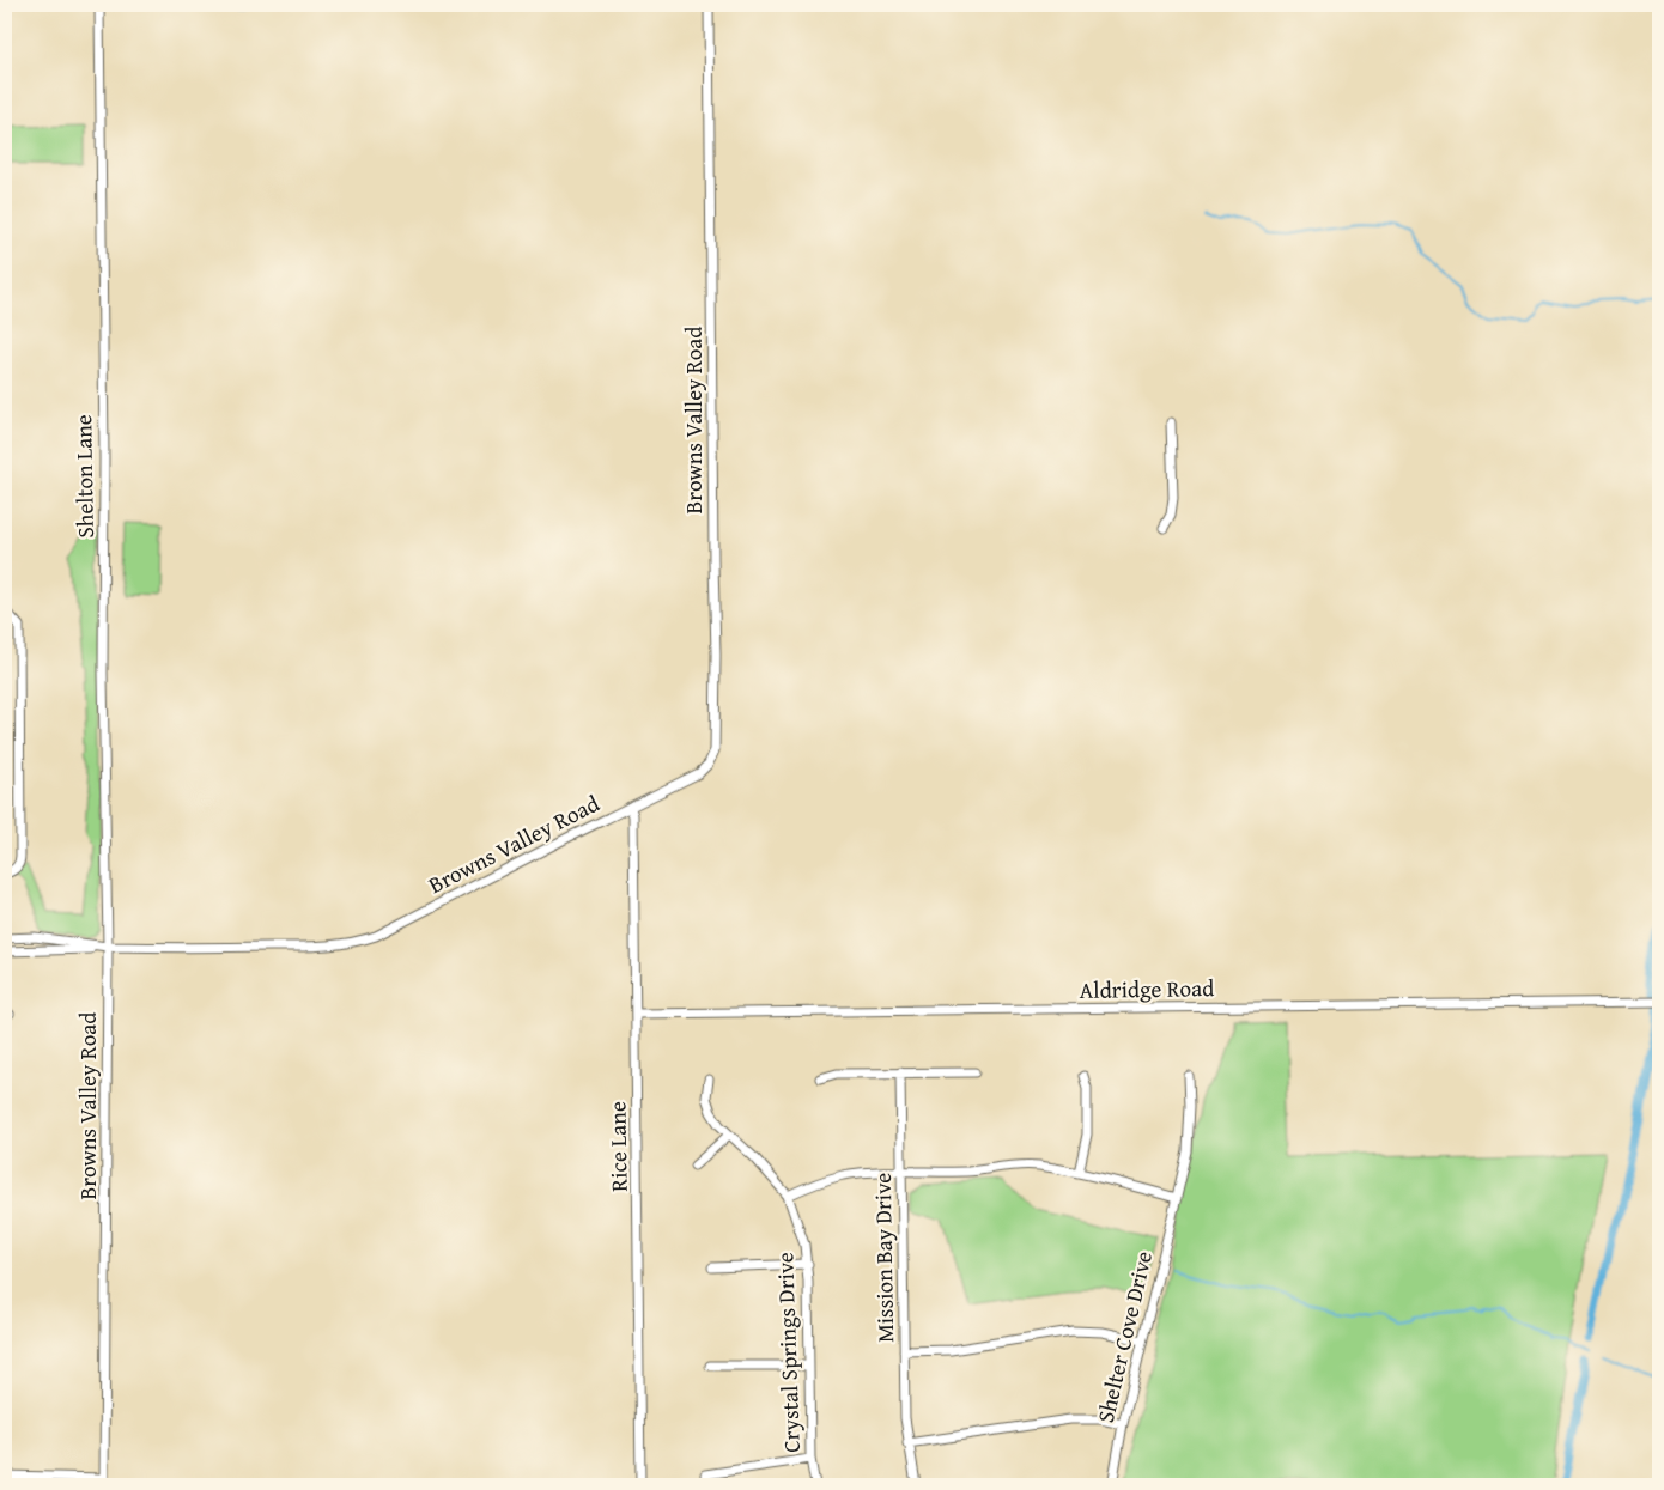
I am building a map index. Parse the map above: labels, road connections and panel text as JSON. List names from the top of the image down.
{
  "streets": {
    "street": [
      "Browns Valley Road",
      "Shelton Lane",
      "Aldridge Road",
      "Rice Lane",
      "Mission Bay Drive",
      "Shelter Cove Drive",
      "Crystal Springs Drive"
    ]
  },
  "crossings": [
    ["Browns Valley Road", "Shelton Lane"],
    ["Browns Valley Road", "Rice Lane"],
    ["Aldridge Road", "Rice Lane"]
  ]
}
